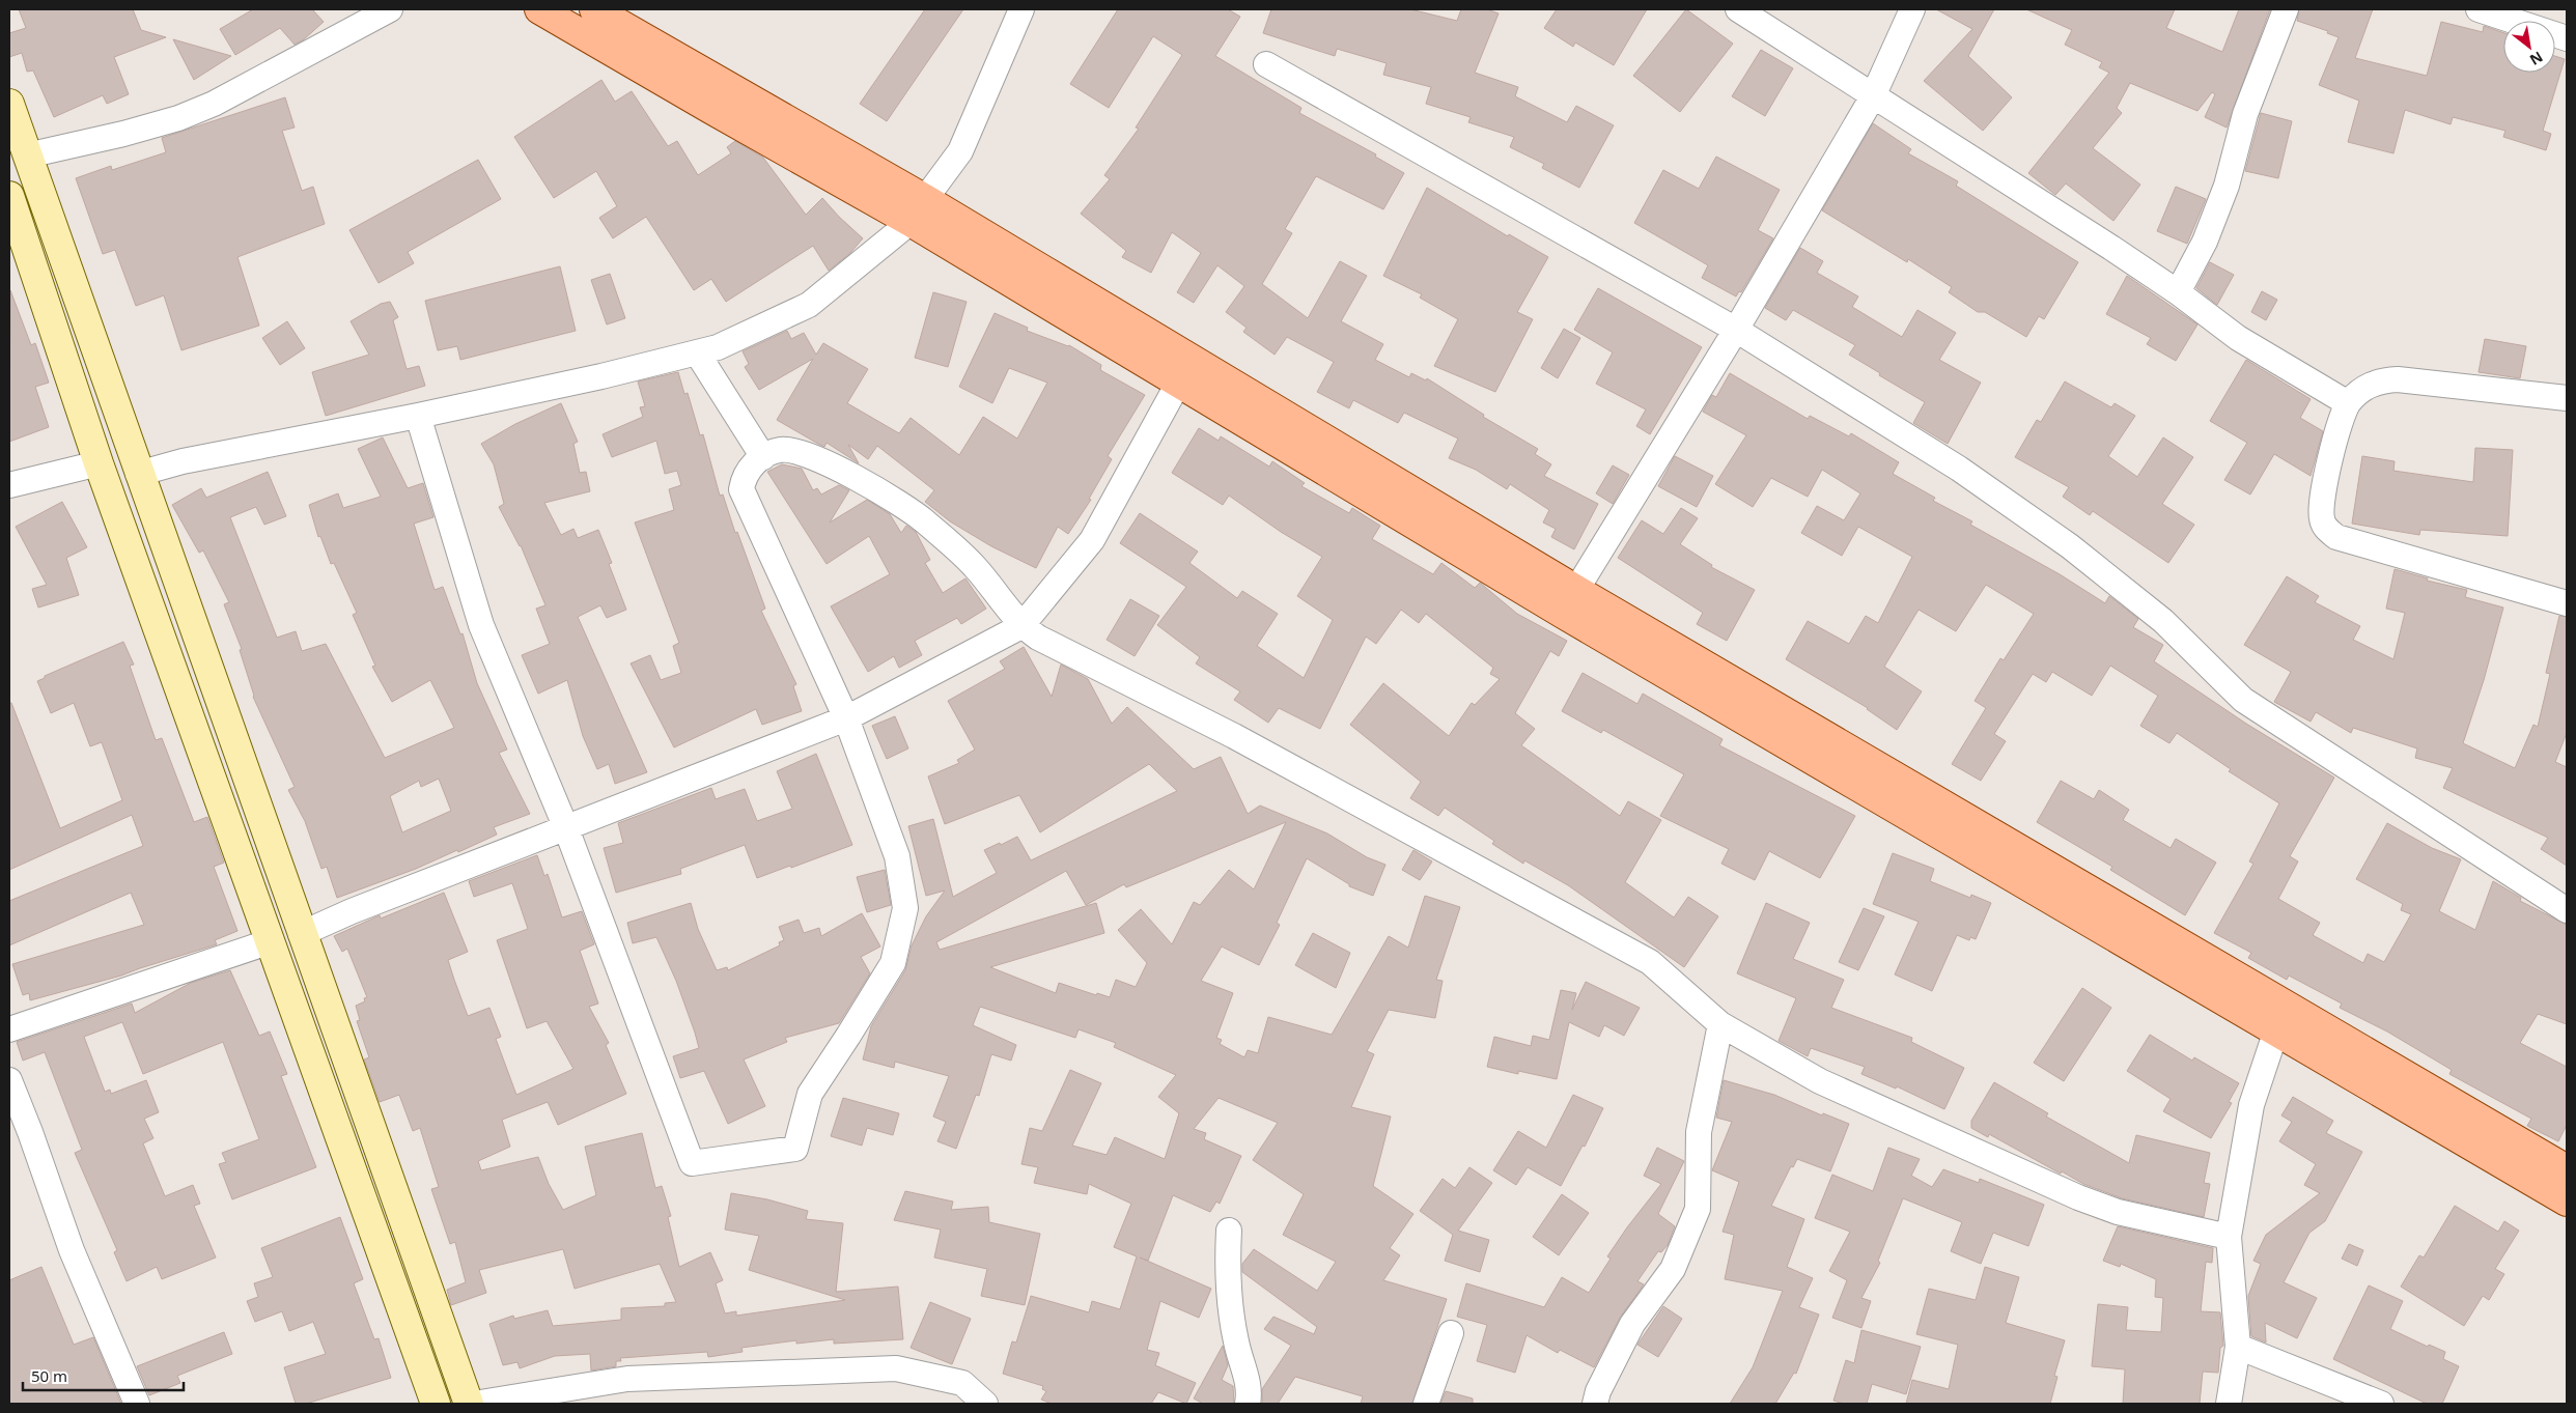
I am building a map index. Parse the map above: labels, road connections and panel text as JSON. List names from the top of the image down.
{
  "scale_bar": "50 m",
  "north": "bottom right"
}
